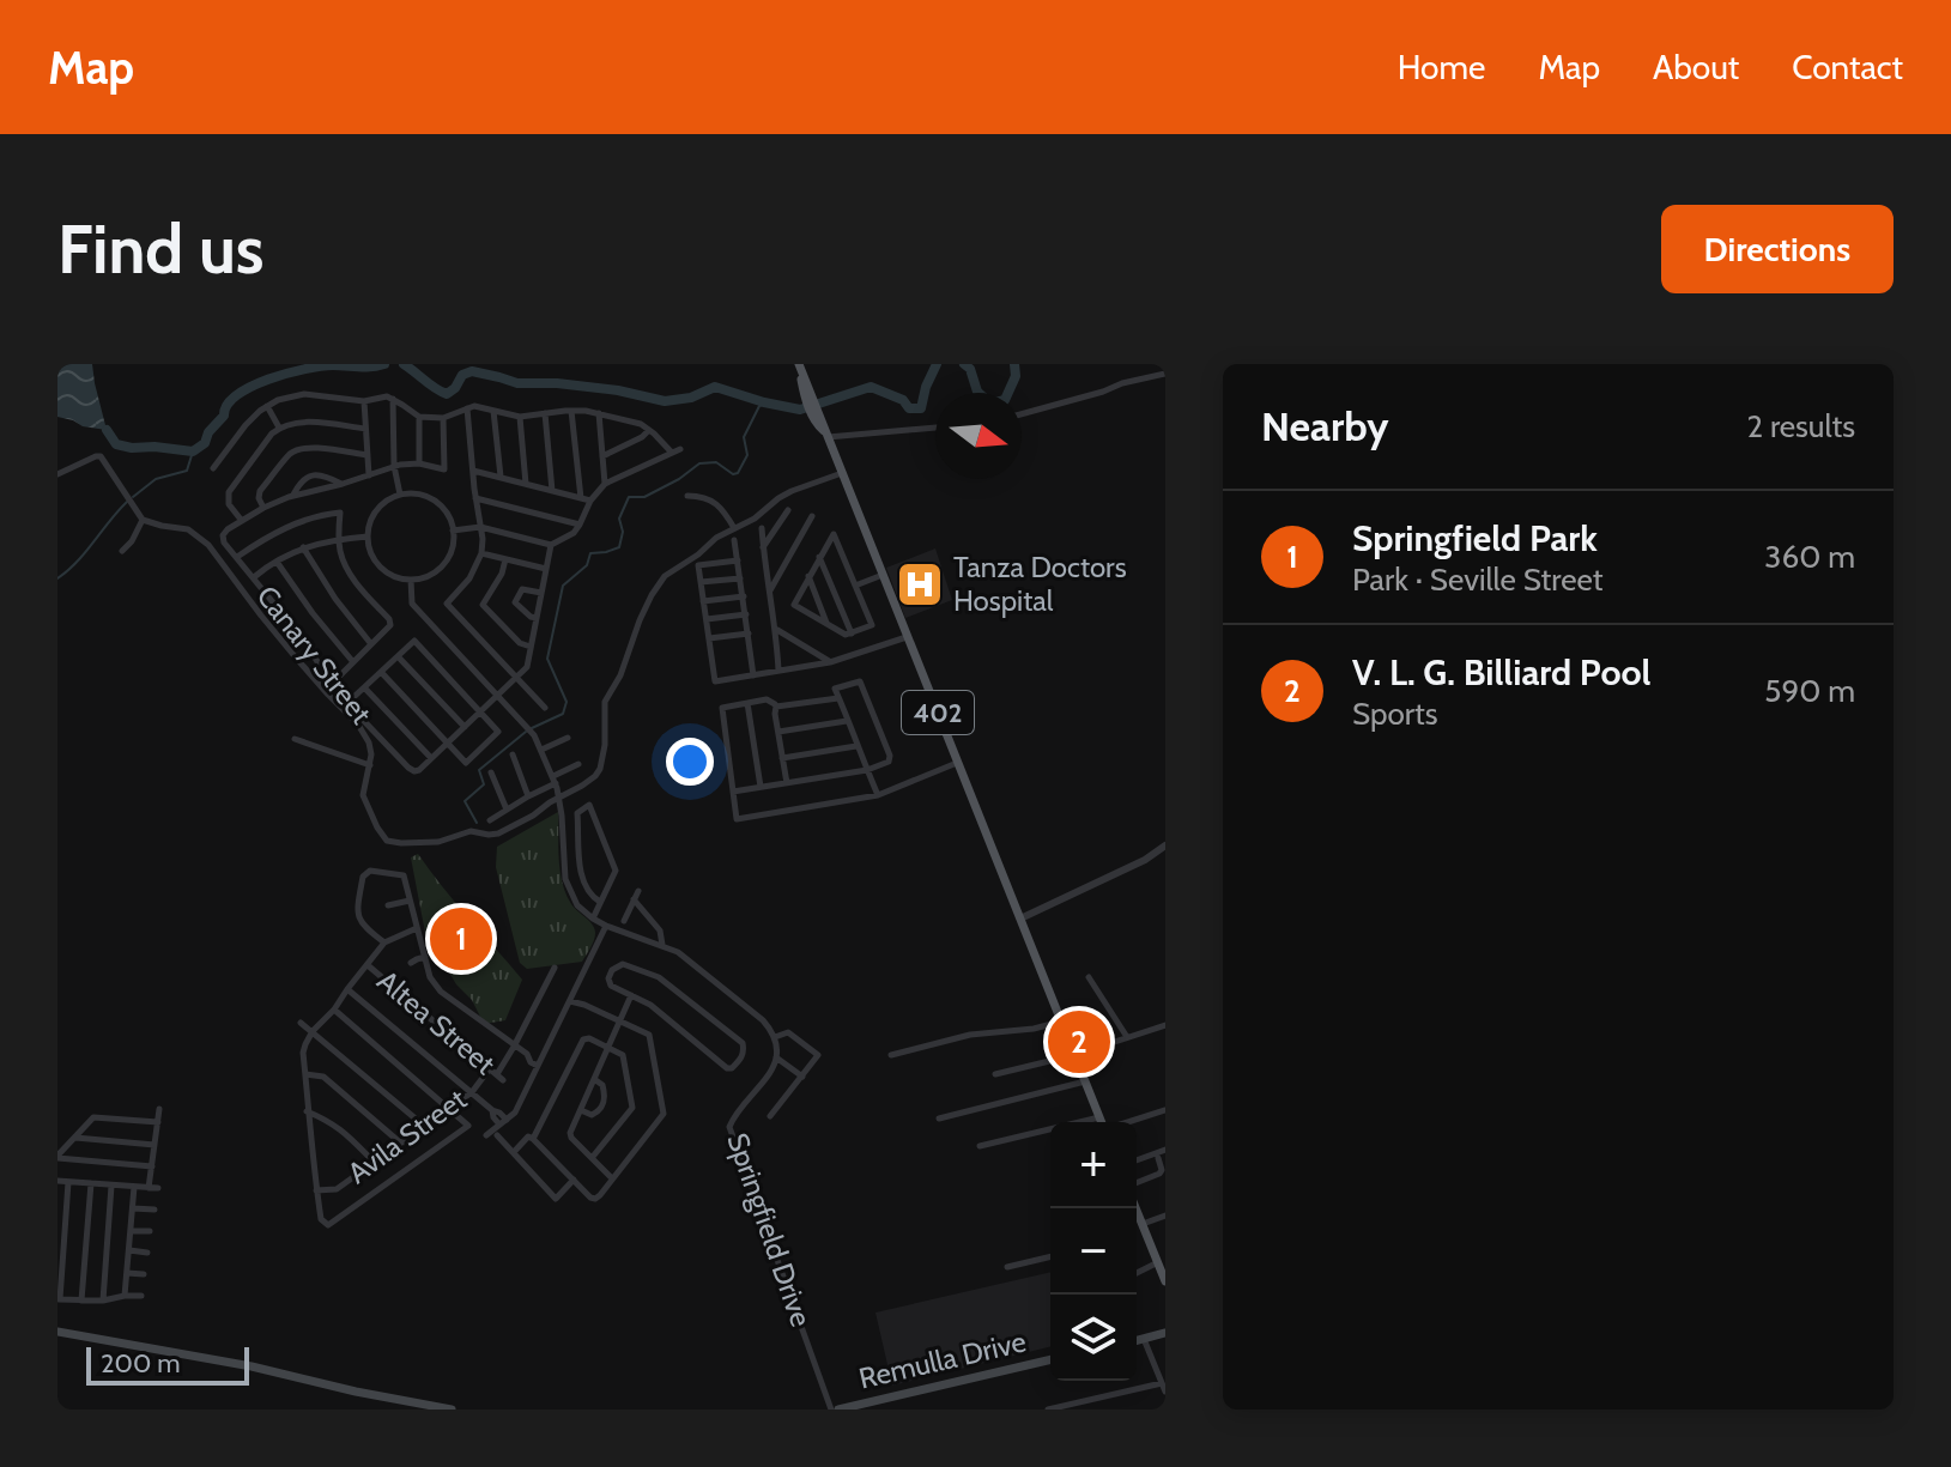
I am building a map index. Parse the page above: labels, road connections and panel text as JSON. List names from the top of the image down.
{
  "streets": {
    "main road": ["402", "Remulla Drive"],
    "street": [
      "Canary Street",
      "Altea Street",
      "Avila Street",
      "Springfield Drive"
    ]
  },
  "crossings": [
    ["Altea Street", "Avila Street"]
  ],
  "places": {
    "hospital": ["Tanza Doctors Hospital"]
  },
  "scale_bar": "200 m",
  "north": "right",
  "page": {
    "header": "Map",
    "nav": [
      "Home",
      "Map",
      "About",
      "Contact"
    ],
    "buttons": "Directions",
    "title": "Find us",
    "heading": ["Nearby", "2 results"],
    "list": [
      {
        "mark": "1",
        "name": "Springfield Park",
        "note": "Park · Seville Street",
        "value": "360 m"
      },
      {
        "mark": "2",
        "name": "V. L. G. Billiard Pool",
        "note": "Sports",
        "value": "590 m"
      }
    ],
    "pins": ["1", "2"],
    "map_buttons": ["+", "−"],
    "scale": "200 m"
  }
}
